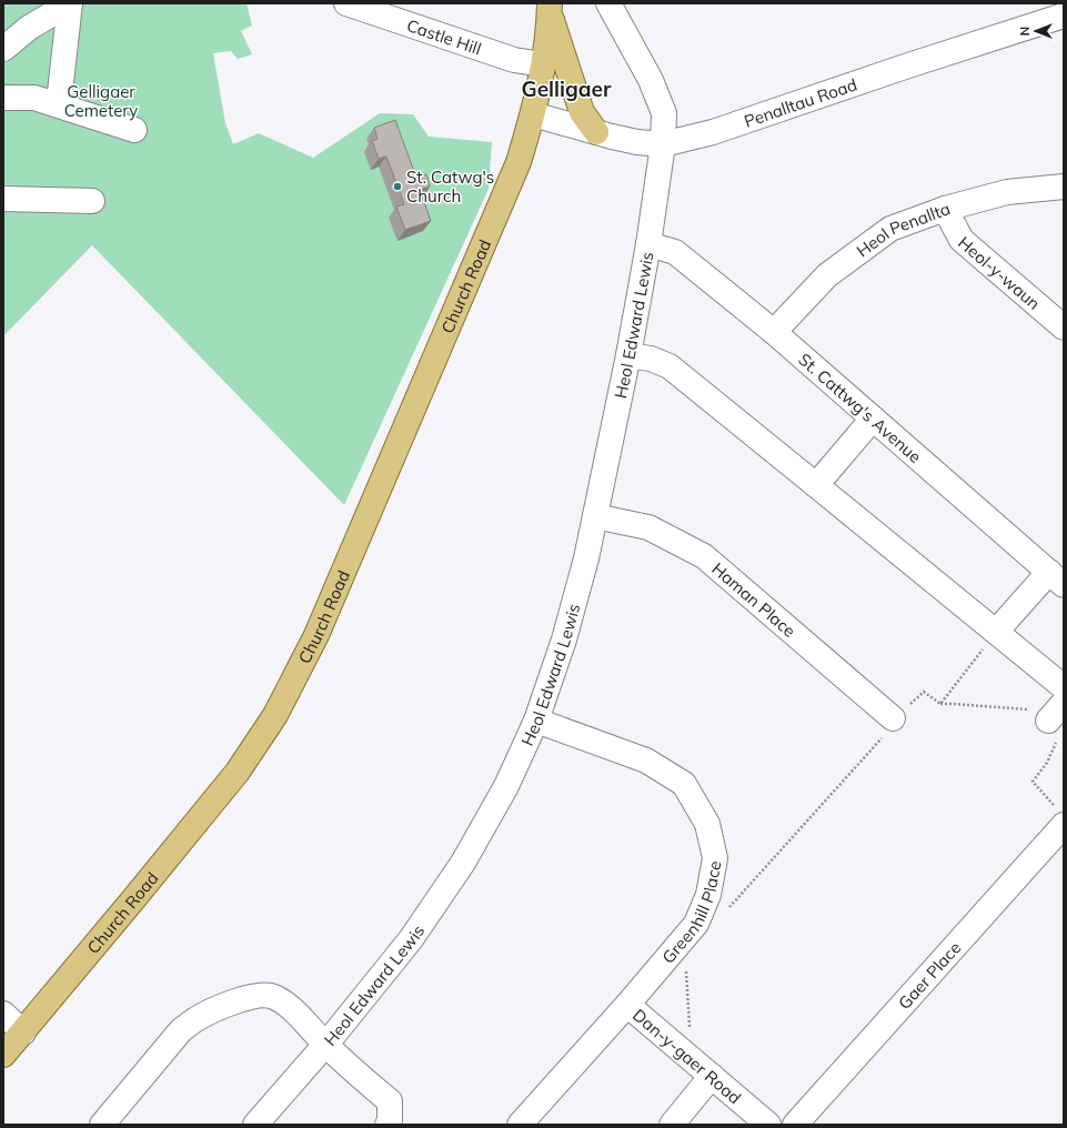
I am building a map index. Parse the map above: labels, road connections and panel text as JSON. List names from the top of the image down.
{
  "streets": {
    "main road": ["Church Road"],
    "street": [
      "Castle Hill",
      "Penalltau Road",
      "Heol Penallta",
      "Heol-y-waun",
      "Heol Edward Lewis",
      "St. Cattwg's Avenue",
      "Haman Place",
      "Greenhill Place",
      "Gaer Place",
      "Dan-y-gaer Road"
    ]
  },
  "crossings": [
    ["Castle Hill", "Church Road"],
    ["Penalltau Road", "Church Road"],
    ["Penalltau Road", "Heol Edward Lewis"],
    ["Heol Penallta", "Heol-y-waun"],
    ["Heol Penallta", "St. Cattwg's Avenue"],
    ["Heol Edward Lewis", "St. Cattwg's Avenue"],
    ["Heol Edward Lewis", "Haman Place"],
    ["Heol Edward Lewis", "Greenhill Place"],
    ["Greenhill Place", "Dan-y-gaer Road"]
  ],
  "districts": ["Gelligaer"],
  "parks": ["Gelligaer Cemetery"],
  "places": ["St. Catwg's Church"],
  "north": "left"
}
